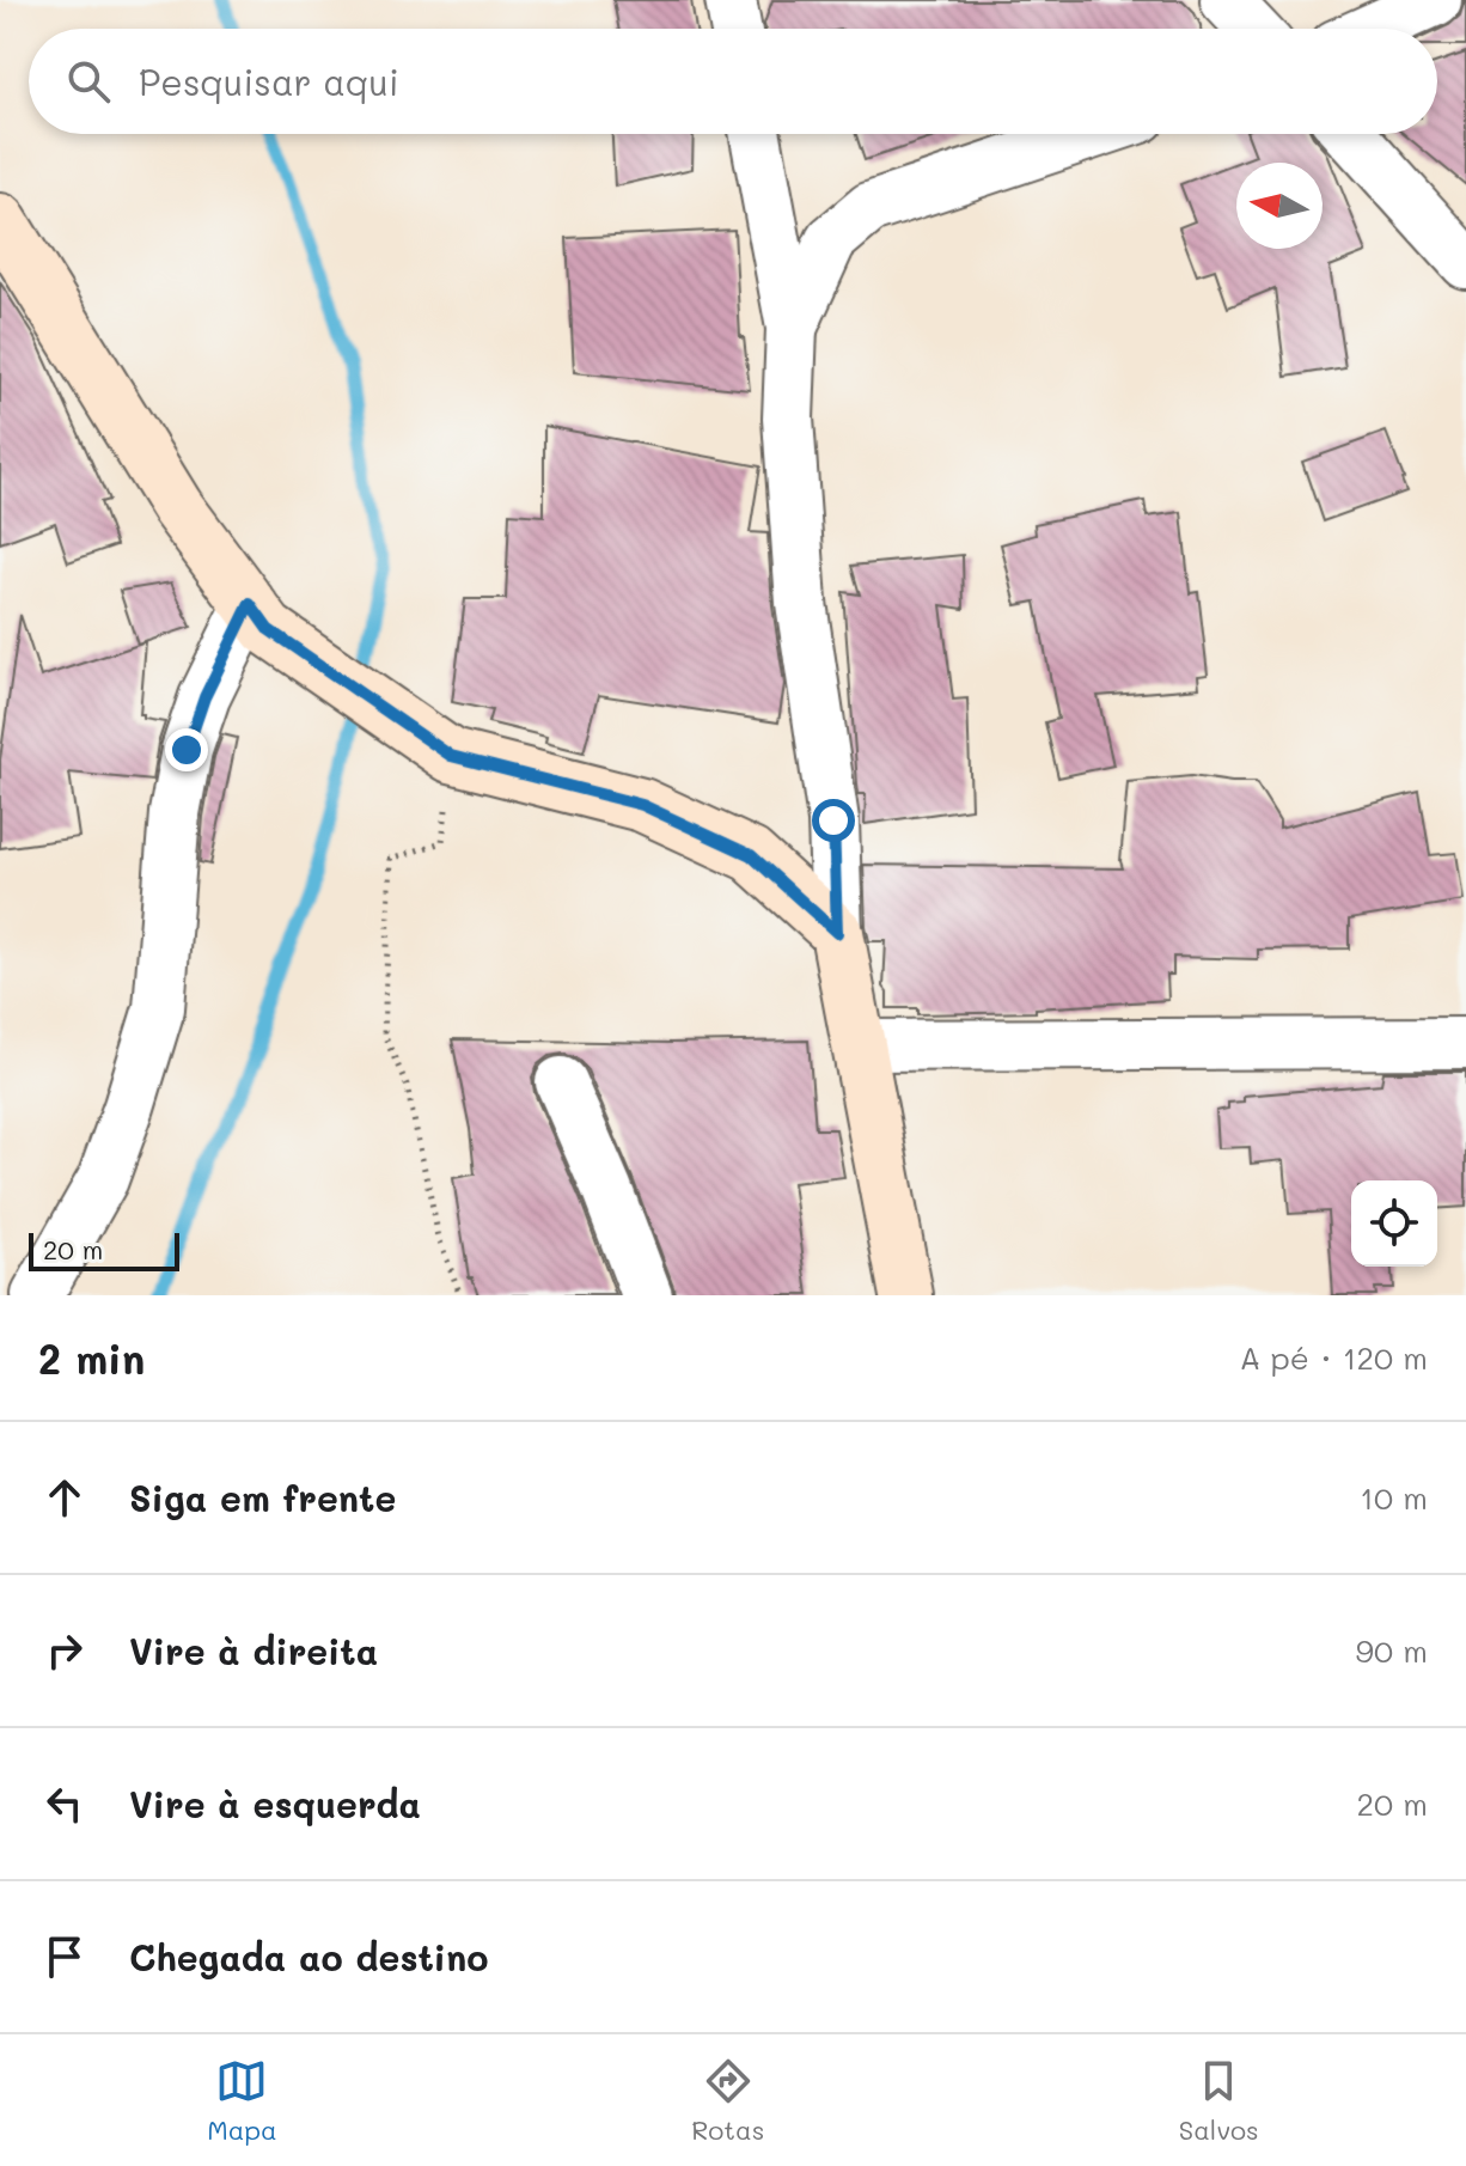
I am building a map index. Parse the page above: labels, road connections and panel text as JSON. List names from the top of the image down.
{
  "scale_bar": "20 m",
  "north": "left",
  "page": {
    "search": "Pesquisar aqui",
    "scale": "20 m",
    "heading": ["2 min", "A pé · 120 m"],
    "list": [
      ["Siga em frente", "10 m"],
      ["Vire à direita", "90 m"],
      ["Vire à esquerda", "20 m"],
      "Chegada ao destino"
    ],
    "nav": ["Mapa", "Rotas", "Salvos"]
  }
}
